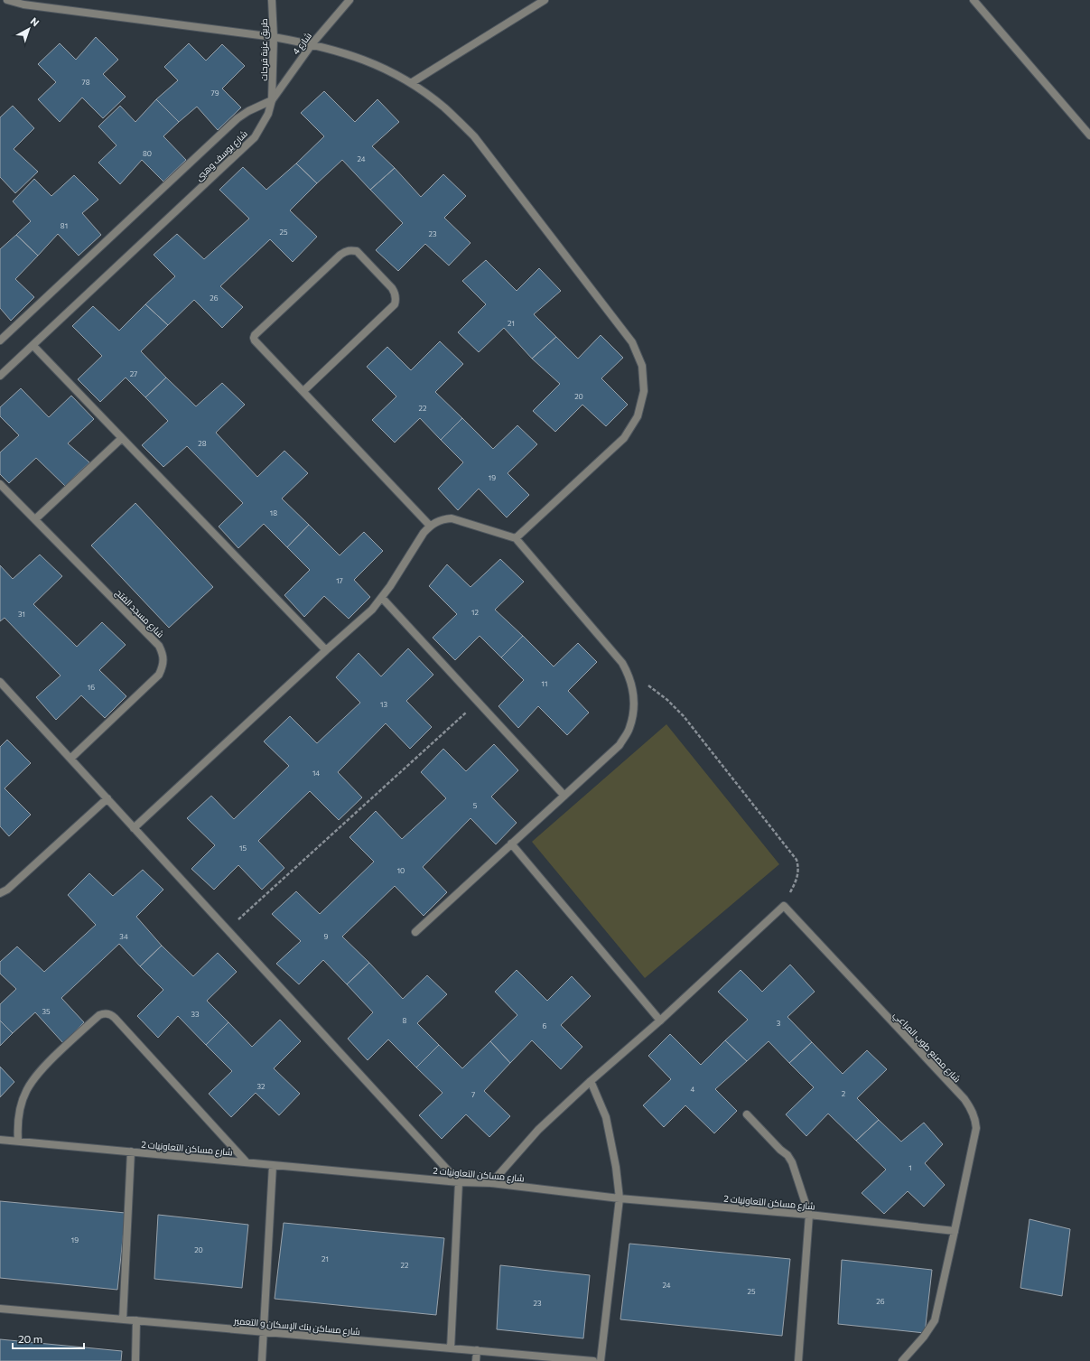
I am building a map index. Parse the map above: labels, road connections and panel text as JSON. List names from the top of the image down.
{
  "streets": {
    "street": [
      "شارع 4",
      "طريق عزبة فرحات",
      "شارع يوسف وهبى",
      "شارع مسجد الفتح",
      "شارع مصنع طوب المراعي",
      "شارع مساكن التعاونيات 2",
      "شارع مساكن بنك الإسكان و التعمير"
    ]
  },
  "crossings": [
    ["شارع 4", "طريق عزبة فرحات"],
    ["شارع 4", "شارع يوسف وهبى"],
    ["طريق عزبة فرحات", "شارع يوسف وهبى"],
    ["شارع مصنع طوب المراعي", "شارع مساكن التعاونيات 2"]
  ],
  "house_numbers": [
    "78",
    "79",
    "80",
    "24",
    "81",
    "25",
    "23",
    "26",
    "21",
    "27",
    "20",
    "22",
    "28",
    "19",
    "18",
    "17",
    "12",
    "31",
    "11",
    "16",
    "13",
    "14",
    "5",
    "15",
    "10",
    "34",
    "9",
    "35",
    "33",
    "8",
    "3",
    "6",
    "32",
    "4",
    "2",
    "7",
    "1",
    "19",
    "20",
    "21",
    "22",
    "24",
    "25",
    "26",
    "23"
  ],
  "scale_bar": "20 m",
  "north": "top right"
}
